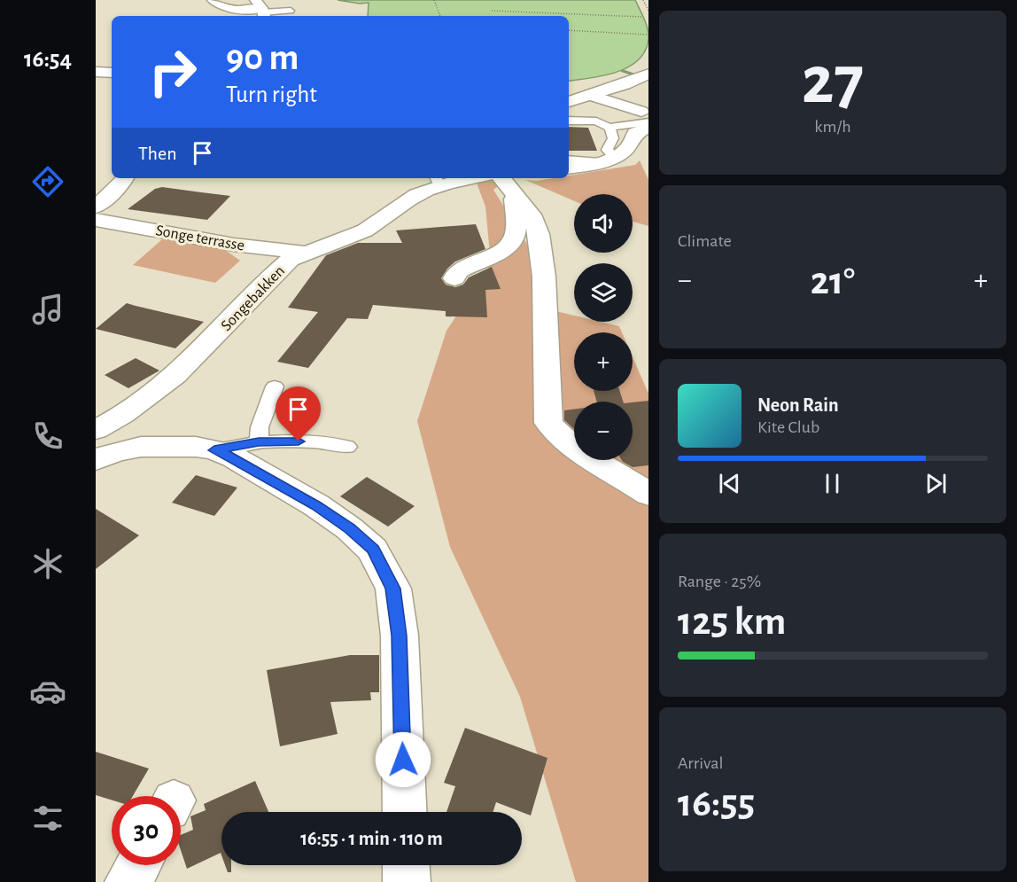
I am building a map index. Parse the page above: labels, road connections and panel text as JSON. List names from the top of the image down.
{
  "streets": {
    "street": ["Songe terrasse", "Songebakken"]
  },
  "crossings": [
    ["Songe terrasse", "Songebakken"]
  ],
  "page": {
    "tabs": "16:54",
    "tile": [
      ["27", "km/h"],
      "Climate",
      ["Range · 25%", "125 km"],
      ["Arrival", "16:55"]
    ],
    "turn": ["90 m", "Turn right"],
    "then": "Then",
    "map_buttons": ["+", "−"],
    "heat": ["−", "21°", "+"],
    "song": ["Neon Rain", "Kite Club"],
    "limit": "30",
    "trip": "16:55 · 1 min · 110 m"
  }
}
